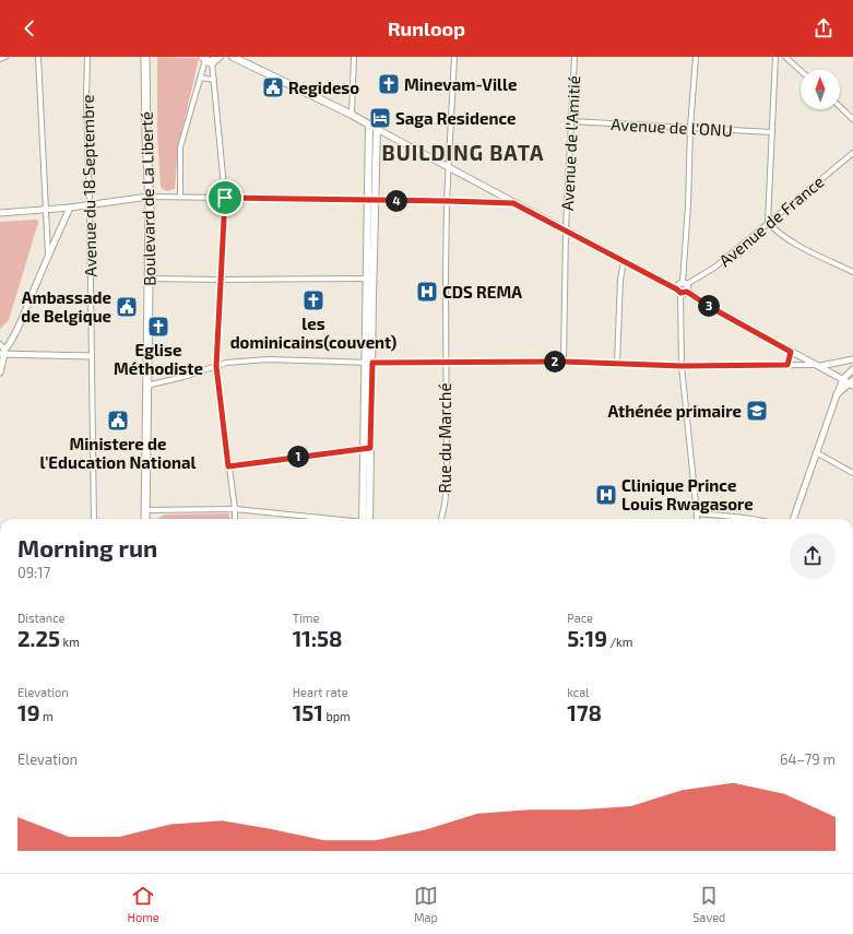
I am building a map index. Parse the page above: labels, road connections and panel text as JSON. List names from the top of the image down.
{
  "streets": {
    "highway": ["Boulevard de La Liberté"],
    "street": [
      "Avenue de l'ONU",
      "Avenue de l'Amitié",
      "Avenue du 18 Septembre",
      "Avenue de France",
      "Rue du Marché"
    ]
  },
  "crossings": [
    ["Avenue de l'ONU", "Avenue de l'Amitié"]
  ],
  "districts": ["BUILDING BATA"],
  "places": {
    "church": ["Minevam-Ville", "les dominicains(couvent)", "Eglise Méthodiste"],
    "public building": ["Regideso", "Ambassade de Belgique", "Ministere de l'Education National"],
    "hotel": ["Saga Residence"],
    "hospital": ["CDS REMA", "Clinique Prince Louis Rwagasore"],
    "school or university": ["Athénée primaire"]
  },
  "north": "top",
  "page": {
    "header": "Runloop",
    "pins": [
      "4",
      "3",
      "2",
      "1"
    ],
    "heading": ["Morning run", "09:17"],
    "stats": [
      ["Distance", "2.25 km"],
      ["Time", "11:58"],
      ["Pace", "5:19 /km"],
      ["Elevation", "19 m"],
      ["Heart rate", "151 bpm"],
      ["kcal", "178"]
    ],
    "chart": ["Elevation", "64–79 m"],
    "tabs": ["Home", "Map", "Saved"]
  }
}
